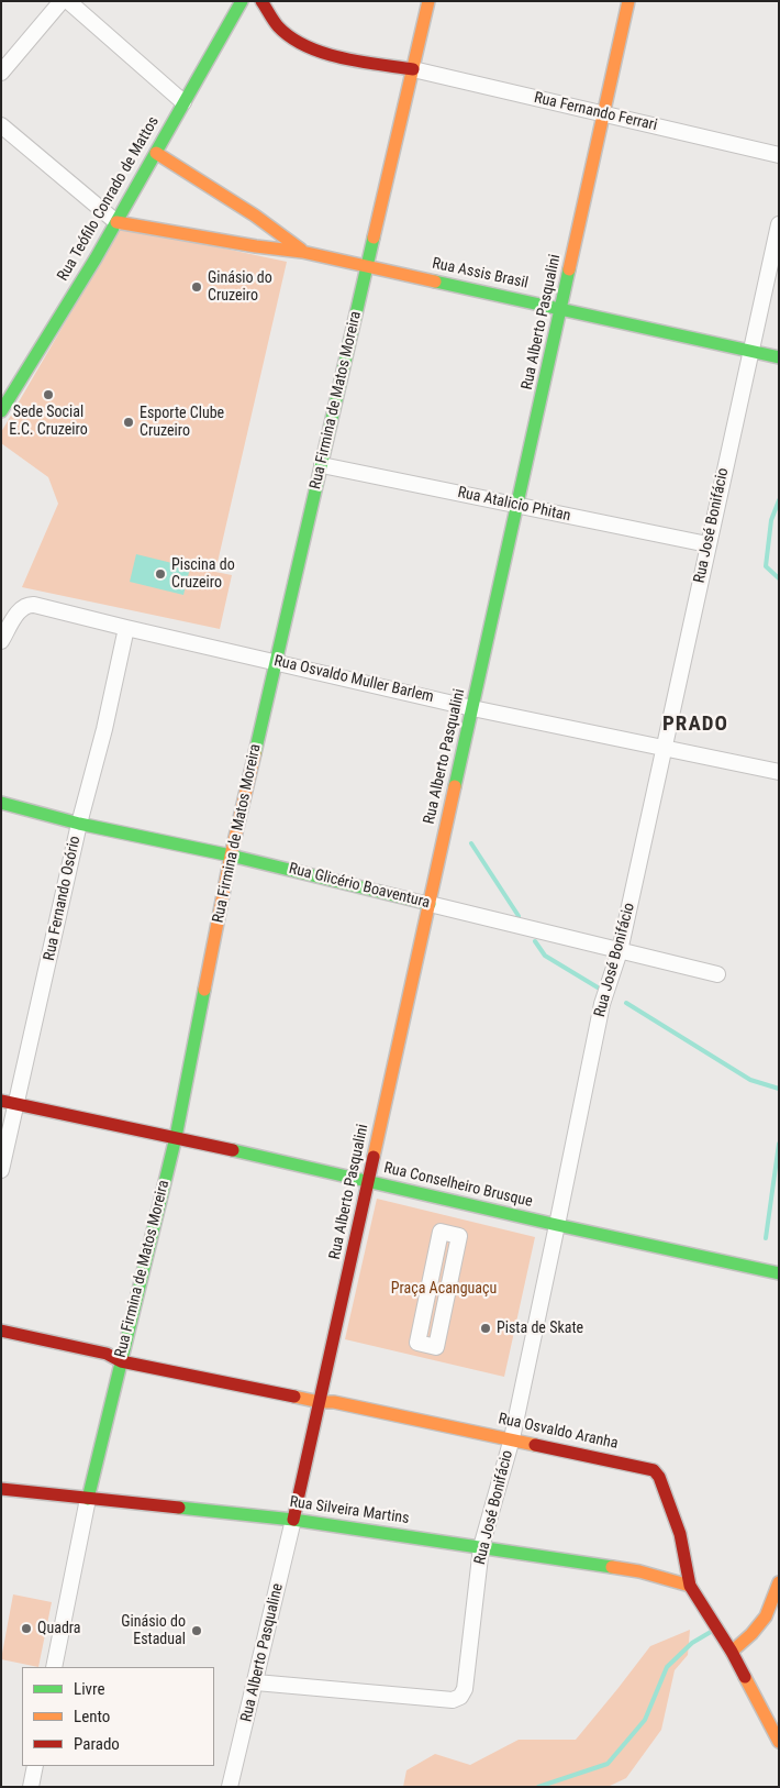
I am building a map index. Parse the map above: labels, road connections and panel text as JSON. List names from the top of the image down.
{
  "streets": {
    "street": [
      "Rua Fernando Ferrari",
      "Rua Teófilo Conrado de Mattos",
      "Rua Assis Brasil",
      "Rua Alberto Pasqualini",
      "Rua Firmina de Matos Moreira",
      "Rua Atalicio Phitan",
      "Rua José Bonifácio",
      "Rua Osvaldo Muller Barlem",
      "Rua Glicério Boaventura",
      "Rua Fernando Osório",
      "Rua Conselheiro Brusque",
      "Rua Osvaldo Aranha",
      "Rua Silveira Martins",
      "Rua Alberto Pasqualine"
    ]
  },
  "crossings": [
    ["Rua Fernando Ferrari", "Rua Alberto Pasqualini"],
    ["Rua Fernando Ferrari", "Rua Firmina de Matos Moreira"],
    ["Rua Teófilo Conrado de Mattos", "Rua Assis Brasil"],
    ["Rua Assis Brasil", "Rua Alberto Pasqualini"],
    ["Rua Assis Brasil", "Rua Firmina de Matos Moreira"],
    ["Rua Assis Brasil", "Rua José Bonifácio"],
    ["Rua Alberto Pasqualini", "Rua Atalicio Phitan"],
    ["Rua Alberto Pasqualini", "Rua Osvaldo Muller Barlem"],
    ["Rua Alberto Pasqualini", "Rua Glicério Boaventura"],
    ["Rua Alberto Pasqualini", "Rua Conselheiro Brusque"],
    ["Rua Alberto Pasqualini", "Rua Osvaldo Aranha"],
    ["Rua Alberto Pasqualini", "Rua Silveira Martins"],
    ["Rua Alberto Pasqualini", "Rua Alberto Pasqualine"],
    ["Rua Firmina de Matos Moreira", "Rua Atalicio Phitan"],
    ["Rua Firmina de Matos Moreira", "Rua Osvaldo Muller Barlem"],
    ["Rua Firmina de Matos Moreira", "Rua Glicério Boaventura"],
    ["Rua Firmina de Matos Moreira", "Rua Conselheiro Brusque"],
    ["Rua Firmina de Matos Moreira", "Rua Osvaldo Aranha"],
    ["Rua Firmina de Matos Moreira", "Rua Silveira Martins"],
    ["Rua Atalicio Phitan", "Rua José Bonifácio"],
    ["Rua José Bonifácio", "Rua Osvaldo Muller Barlem"],
    ["Rua José Bonifácio", "Rua Glicério Boaventura"],
    ["Rua José Bonifácio", "Rua Conselheiro Brusque"],
    ["Rua José Bonifácio", "Rua Osvaldo Aranha"],
    ["Rua José Bonifácio", "Rua Silveira Martins"],
    ["Rua José Bonifácio", "Rua Alberto Pasqualine"],
    ["Rua Osvaldo Muller Barlem", "Rua Fernando Osório"],
    ["Rua Glicério Boaventura", "Rua Fernando Osório"],
    ["Rua Fernando Osório", "Rua Conselheiro Brusque"],
    ["Rua Osvaldo Aranha", "Rua Silveira Martins"],
    ["Rua Silveira Martins", "Rua Alberto Pasqualine"]
  ],
  "districts": ["PRADO"],
  "parks": ["Praça Acanguaçu"],
  "places": [
    "Ginásio do Cruzeiro",
    "Sede Social E.C. Cruzeiro",
    "Esporte Clube Cruzeiro",
    "Piscina do Cruzeiro",
    "Pista de Skate",
    "Quadra",
    "Ginásio do Estadual"
  ],
  "legend": ["Livre", "Lento", "Parado"]
}
